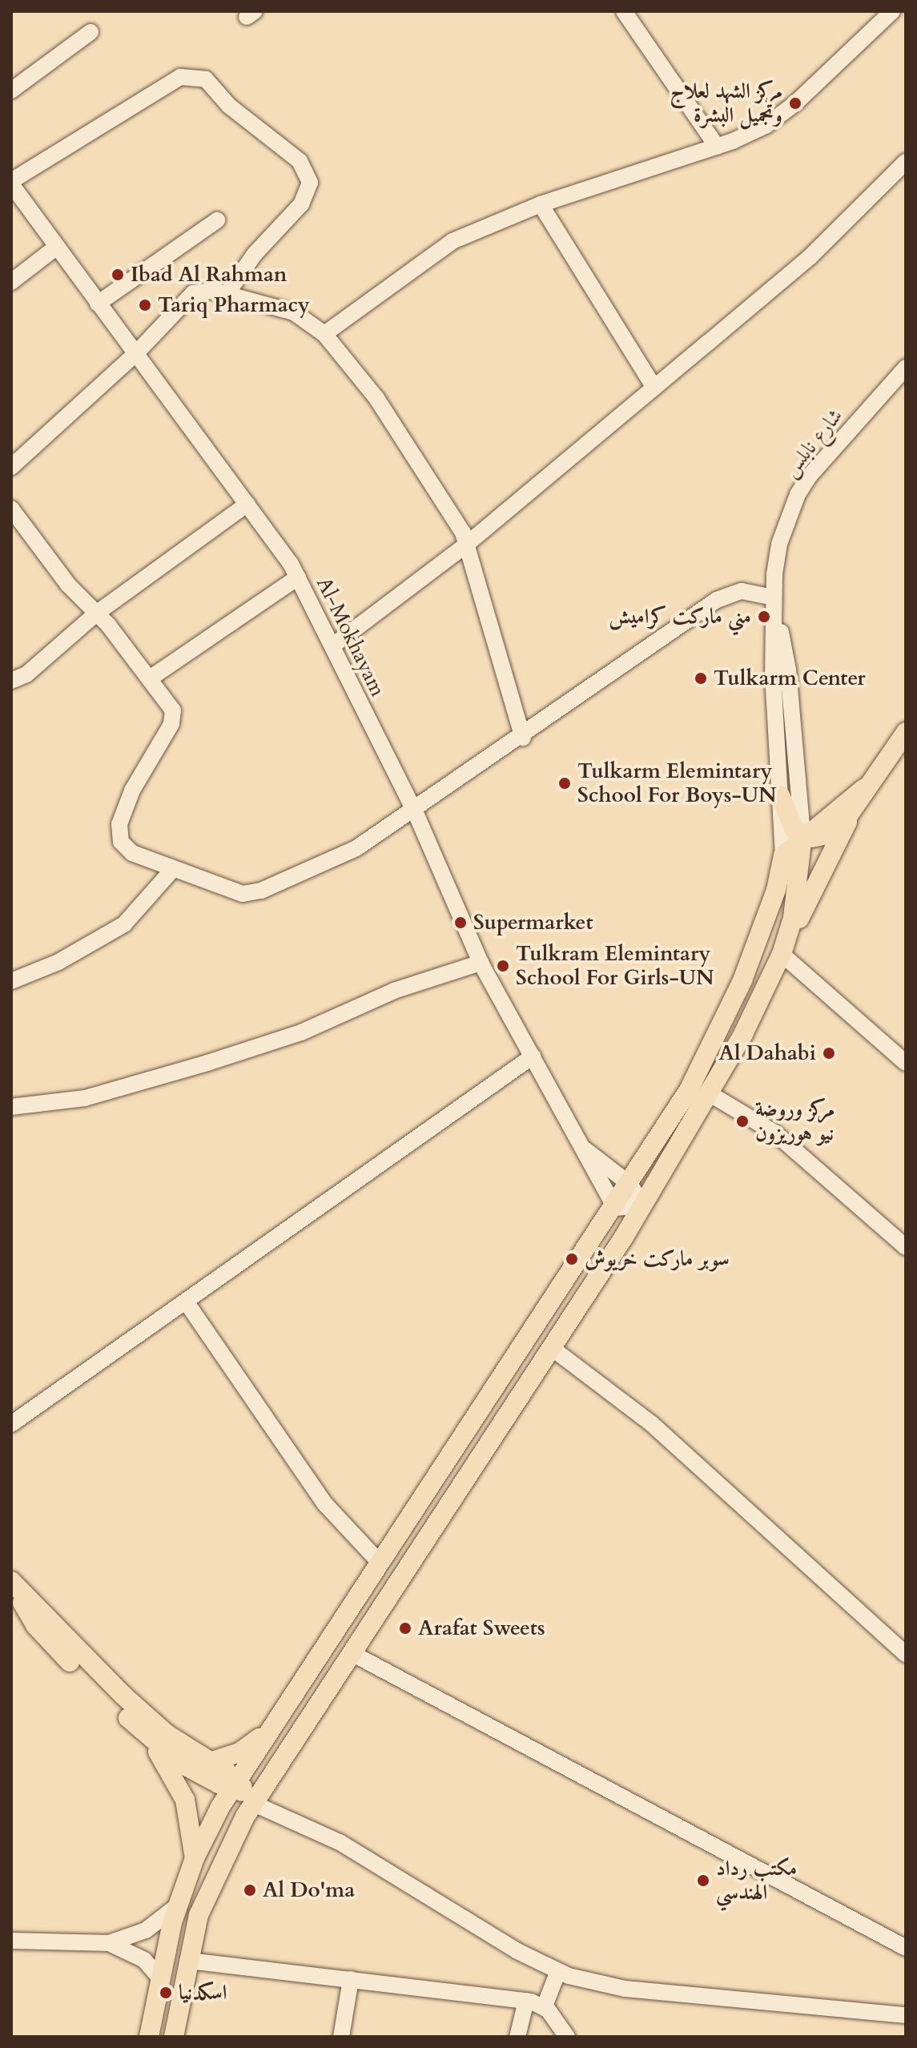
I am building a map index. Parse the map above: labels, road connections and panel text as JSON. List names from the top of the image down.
{
  "streets": {
    "street": ["شارع نابلس", "Al-Mokhayam"]
  },
  "places": [
    "مركز الشهد لعلاج وتجميل البشرة",
    "Ibad Al Rahman",
    "Tariq Pharmacy",
    "مني ماركت كراميش",
    "Tulkarm Center",
    "Tulkarm Elemintary School For Boys-UN",
    "Supermarket",
    "Tulkram Elemintary School For Girls-UN",
    "Al Dahabi",
    "مركز وروضة نيو هوريزون",
    "سوبر ماركت خريوش",
    "Arafat Sweets",
    "مكتب رداد الهندسي",
    "Al Do'ma",
    "اسكدنيا"
  ]
}
